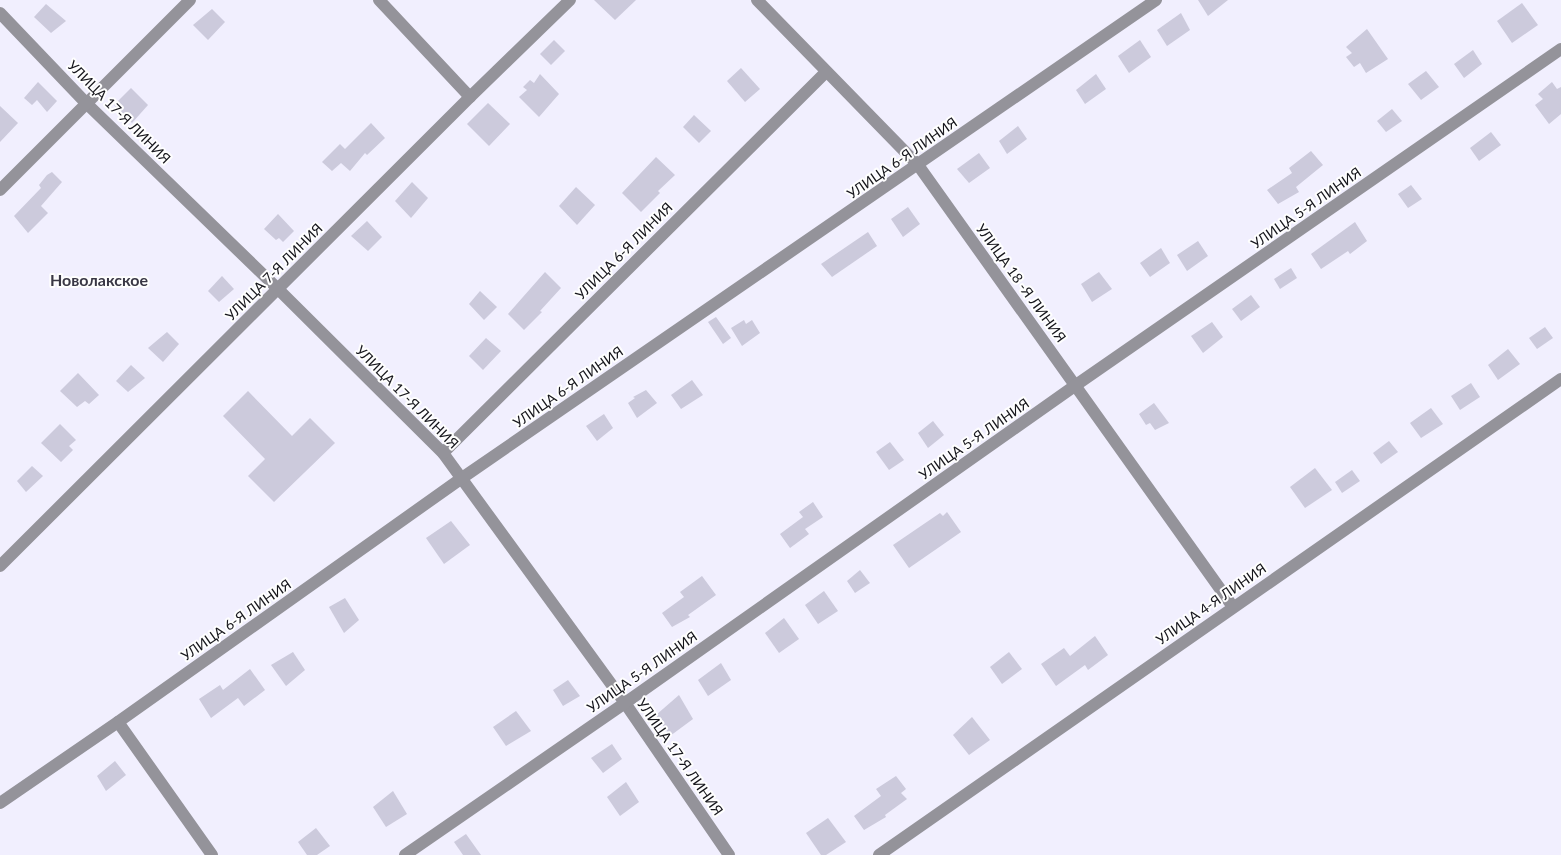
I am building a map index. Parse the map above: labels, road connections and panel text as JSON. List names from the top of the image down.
{
  "streets": {
    "street": [
      "УЛИЦА 17-Я ЛИНИЯ",
      "УЛИЦА 6-Я ЛИНИЯ",
      "УЛИЦА 5-Я ЛИНИЯ",
      "УЛИЦА 7-Я ЛИНИЯ",
      "УЛИЦА 18 -Я ЛИНИЯ",
      "УЛИЦА 4-Я ЛИНИЯ"
    ]
  },
  "crossings": [
    ["УЛИЦА 17-Я ЛИНИЯ", "УЛИЦА 6-Я ЛИНИЯ"],
    ["УЛИЦА 17-Я ЛИНИЯ", "УЛИЦА 5-Я ЛИНИЯ"],
    ["УЛИЦА 17-Я ЛИНИЯ", "УЛИЦА 7-Я ЛИНИЯ"],
    ["УЛИЦА 6-Я ЛИНИЯ", "УЛИЦА 18 -Я ЛИНИЯ"],
    ["УЛИЦА 5-Я ЛИНИЯ", "УЛИЦА 18 -Я ЛИНИЯ"],
    ["УЛИЦА 18 -Я ЛИНИЯ", "УЛИЦА 4-Я ЛИНИЯ"]
  ],
  "districts": ["Новолакское"]
}
